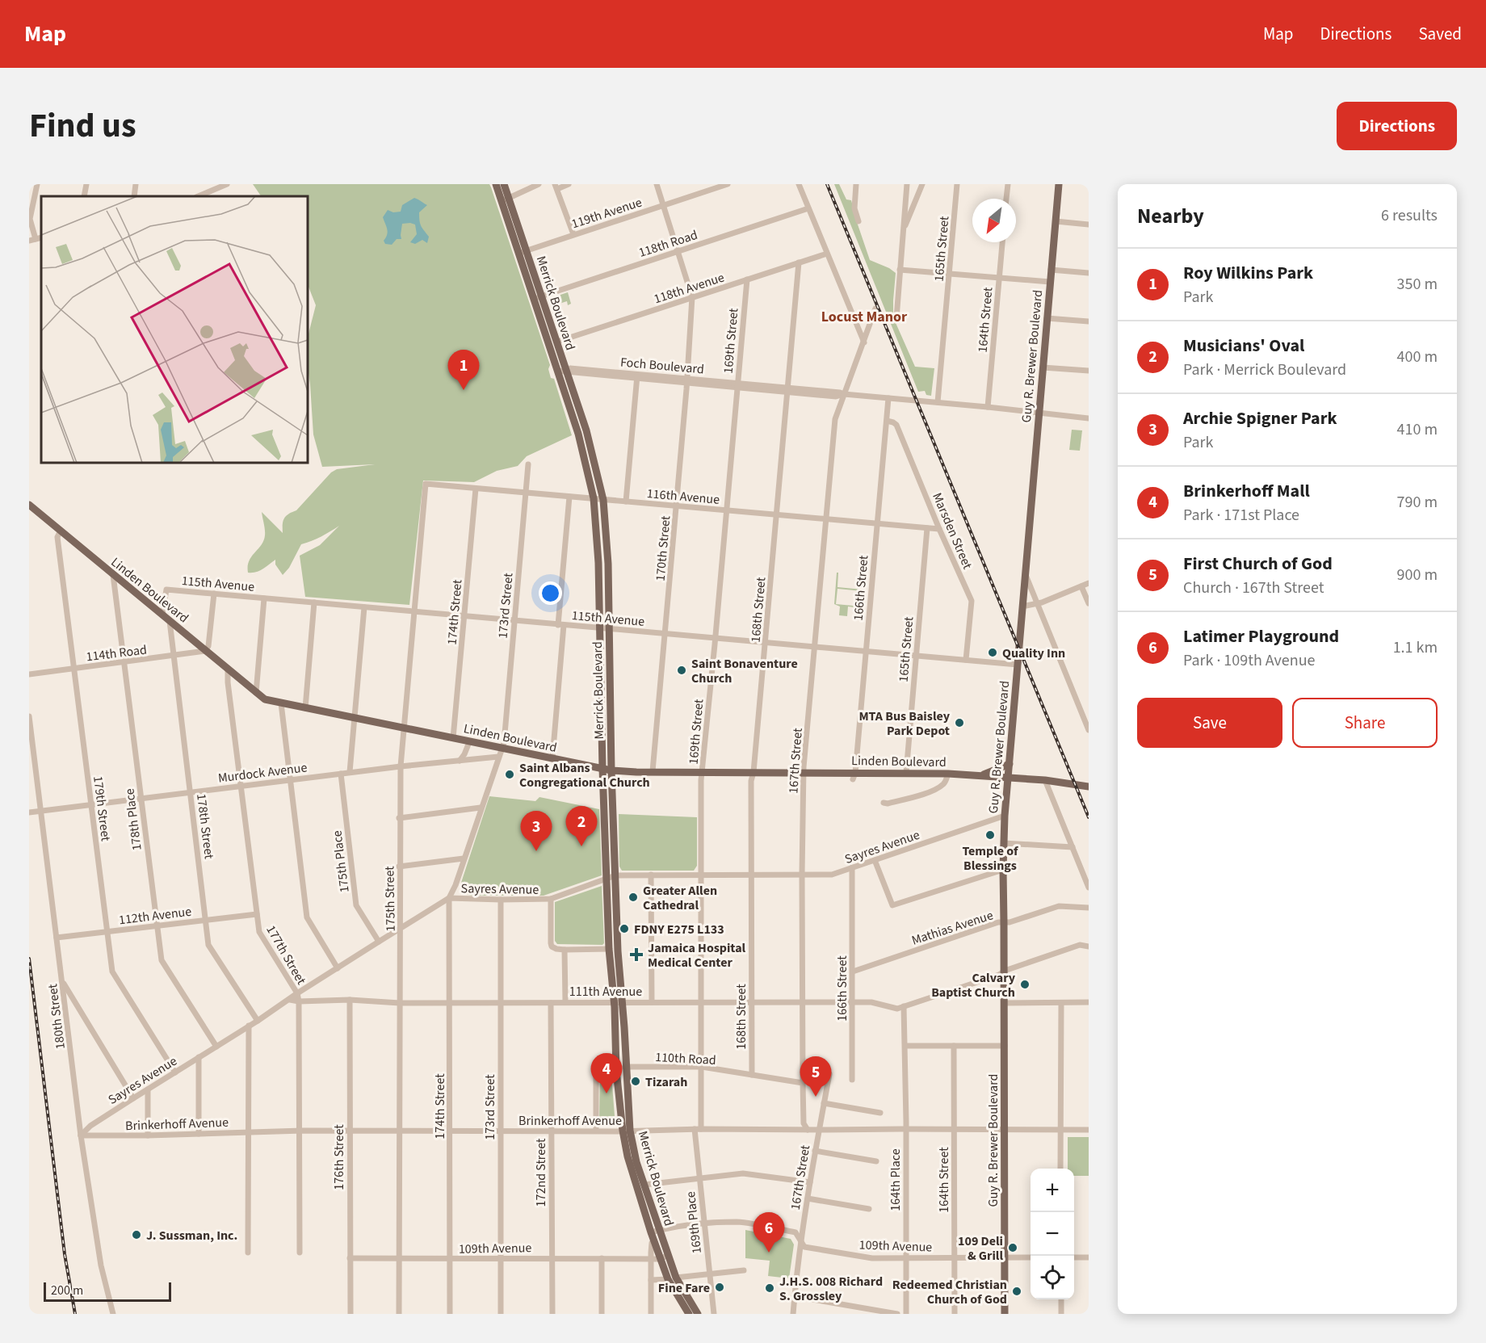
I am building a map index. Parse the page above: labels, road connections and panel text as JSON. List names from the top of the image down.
{
  "streets": {
    "main road": ["Merrick Boulevard", "Guy R. Brewer Boulevard", "Linden Boulevard"],
    "street": [
      "119th Avenue",
      "118th Road",
      "165th Street",
      "118th Avenue",
      "164th Street",
      "169th Street",
      "Foch Boulevard",
      "116th Avenue",
      "Marsden Street",
      "170th Street",
      "115th Avenue",
      "166th Street",
      "173rd Street",
      "168th Street",
      "174th Street",
      "114th Road",
      "167th Street",
      "Murdock Avenue",
      "179th Street",
      "178th Place",
      "178th Street",
      "Sayres Avenue",
      "175th Place",
      "175th Street",
      "112th Avenue",
      "Mathias Avenue",
      "177th Street",
      "111th Avenue",
      "180th Street",
      "110th Road",
      "Brinkerhoff Avenue",
      "176th Street",
      "172nd Street",
      "164th Place",
      "169th Place",
      "109th Avenue"
    ]
  },
  "crossings": [
    ["119th Avenue", "Merrick Boulevard"],
    ["118th Road", "Merrick Boulevard"],
    ["165th Street", "Foch Boulevard"],
    ["165th Street", "116th Avenue"],
    ["165th Street", "115th Avenue"],
    ["165th Street", "Linden Boulevard"],
    ["118th Avenue", "Merrick Boulevard"],
    ["118th Avenue", "169th Street"],
    ["118th Avenue", "170th Street"],
    ["118th Avenue", "168th Street"],
    ["Merrick Boulevard", "Foch Boulevard"],
    ["Merrick Boulevard", "116th Avenue"],
    ["Merrick Boulevard", "115th Avenue"],
    ["Merrick Boulevard", "Linden Boulevard"],
    ["Merrick Boulevard", "Sayres Avenue"],
    ["Merrick Boulevard", "111th Avenue"],
    ["Merrick Boulevard", "110th Road"],
    ["Merrick Boulevard", "Brinkerhoff Avenue"],
    ["Merrick Boulevard", "109th Avenue"],
    ["164th Street", "Foch Boulevard"],
    ["164th Street", "Brinkerhoff Avenue"],
    ["164th Street", "109th Avenue"],
    ["169th Street", "Foch Boulevard"],
    ["169th Street", "116th Avenue"],
    ["169th Street", "115th Avenue"],
    ["169th Street", "Linden Boulevard"],
    ["169th Street", "Sayres Avenue"],
    ["169th Street", "111th Avenue"],
    ["169th Street", "110th Road"],
    ["169th Street", "Brinkerhoff Avenue"],
    ["Guy R. Brewer Boulevard", "Foch Boulevard"],
    ["Guy R. Brewer Boulevard", "115th Avenue"],
    ["Guy R. Brewer Boulevard", "Linden Boulevard"],
    ["Guy R. Brewer Boulevard", "Sayres Avenue"],
    ["Guy R. Brewer Boulevard", "Mathias Avenue"],
    ["Guy R. Brewer Boulevard", "111th Avenue"],
    ["Guy R. Brewer Boulevard", "Brinkerhoff Avenue"],
    ["Guy R. Brewer Boulevard", "109th Avenue"],
    ["Foch Boulevard", "170th Street"],
    ["Foch Boulevard", "166th Street"],
    ["Foch Boulevard", "168th Street"],
    ["Foch Boulevard", "167th Street"],
    ["116th Avenue", "Marsden Street"],
    ["116th Avenue", "170th Street"],
    ["116th Avenue", "166th Street"],
    ["116th Avenue", "173rd Street"],
    ["116th Avenue", "168th Street"],
    ["116th Avenue", "174th Street"],
    ["116th Avenue", "167th Street"],
    ["116th Avenue", "175th Street"],
    ["Marsden Street", "115th Avenue"],
    ["Marsden Street", "166th Street"],
    ["170th Street", "115th Avenue"],
    ["170th Street", "Linden Boulevard"],
    ["115th Avenue", "166th Street"],
    ["115th Avenue", "Linden Boulevard"],
    ["115th Avenue", "173rd Street"],
    ["115th Avenue", "168th Street"],
    ["115th Avenue", "174th Street"],
    ["115th Avenue", "167th Street"],
    ["115th Avenue", "175th Street"],
    ["166th Street", "Linden Boulevard"],
    ["166th Street", "Sayres Avenue"],
    ["166th Street", "Mathias Avenue"],
    ["166th Street", "111th Avenue"],
    ["Linden Boulevard", "173rd Street"],
    ["Linden Boulevard", "168th Street"],
    ["Linden Boulevard", "174th Street"],
    ["Linden Boulevard", "114th Road"],
    ["Linden Boulevard", "167th Street"],
    ["Linden Boulevard", "179th Street"],
    ["Linden Boulevard", "178th Place"],
    ["Linden Boulevard", "178th Street"],
    ["Linden Boulevard", "175th Street"],
    ["Linden Boulevard", "177th Street"],
    ["173rd Street", "174th Street"],
    ["173rd Street", "Murdock Avenue"],
    ["173rd Street", "Sayres Avenue"],
    ["173rd Street", "111th Avenue"],
    ["173rd Street", "Brinkerhoff Avenue"],
    ["173rd Street", "109th Avenue"],
    ["168th Street", "Sayres Avenue"],
    ["168th Street", "111th Avenue"],
    ["168th Street", "110th Road"],
    ["174th Street", "Sayres Avenue"],
    ["174th Street", "111th Avenue"],
    ["174th Street", "Brinkerhoff Avenue"],
    ["174th Street", "109th Avenue"],
    ["114th Road", "179th Street"],
    ["114th Road", "178th Place"],
    ["114th Road", "178th Street"],
    ["167th Street", "Sayres Avenue"],
    ["167th Street", "111th Avenue"],
    ["167th Street", "110th Road"],
    ["167th Street", "Brinkerhoff Avenue"],
    ["167th Street", "109th Avenue"],
    ["Murdock Avenue", "179th Street"],
    ["Murdock Avenue", "178th Place"],
    ["Murdock Avenue", "178th Street"],
    ["Murdock Avenue", "175th Place"],
    ["Murdock Avenue", "175th Street"],
    ["Murdock Avenue", "177th Street"],
    ["Murdock Avenue", "180th Street"],
    ["179th Street", "Sayres Avenue"],
    ["179th Street", "112th Avenue"],
    ["178th Place", "Sayres Avenue"],
    ["178th Place", "112th Avenue"],
    ["178th Street", "Sayres Avenue"],
    ["178th Street", "112th Avenue"],
    ["Sayres Avenue", "175th Place"],
    ["Sayres Avenue", "175th Street"],
    ["Sayres Avenue", "177th Street"],
    ["Sayres Avenue", "111th Avenue"],
    ["Sayres Avenue", "180th Street"],
    ["Sayres Avenue", "Brinkerhoff Avenue"],
    ["175th Street", "111th Avenue"],
    ["175th Street", "Brinkerhoff Avenue"],
    ["175th Street", "109th Avenue"],
    ["112th Avenue", "177th Street"],
    ["112th Avenue", "180th Street"],
    ["177th Street", "111th Avenue"],
    ["177th Street", "Brinkerhoff Avenue"],
    ["111th Avenue", "176th Street"],
    ["111th Avenue", "172nd Street"],
    ["111th Avenue", "164th Place"],
    ["180th Street", "Brinkerhoff Avenue"],
    ["Brinkerhoff Avenue", "176th Street"],
    ["Brinkerhoff Avenue", "172nd Street"],
    ["Brinkerhoff Avenue", "164th Place"],
    ["Brinkerhoff Avenue", "169th Place"],
    ["176th Street", "109th Avenue"],
    ["172nd Street", "109th Avenue"],
    ["164th Place", "109th Avenue"],
    ["169th Place", "109th Avenue"]
  ],
  "districts": ["Locust Manor"],
  "places": {
    "other": [
      "Quality Inn",
      "Saint Bonaventure Church",
      "MTA Bus Baisley Park Depot",
      "Saint Albans Congregational Church",
      "Temple of Blessings",
      "Greater Allen Cathedral",
      "FDNY E275 L133",
      "Calvary Baptist Church",
      "Tizarah",
      "J. Sussman, Inc.",
      "109 Deli & Grill",
      "Fine Fare",
      "J.H.S. 008 Richard S. Grossley",
      "Redeemed Christian Church of God"
    ],
    "health": ["Jamaica Hospital Medical Center"]
  },
  "scale_bar": "200 m",
  "north": "bottom left",
  "page": {
    "header": "Map",
    "nav": ["Map", "Directions", "Saved"],
    "title": "Find us",
    "buttons": [
      "Directions",
      ["Save", "Share"]
    ],
    "heading": ["Nearby", "6 results"],
    "list": [
      {
        "mark": "1",
        "name": "Roy Wilkins Park",
        "note": "Park",
        "value": "350 m"
      },
      {
        "mark": "2",
        "name": "Musicians' Oval",
        "note": "Park · Merrick Boulevard",
        "value": "400 m"
      },
      {
        "mark": "3",
        "name": "Archie Spigner Park",
        "note": "Park",
        "value": "410 m"
      },
      {
        "mark": "4",
        "name": "Brinkerhoff Mall",
        "note": "Park · 171st Place",
        "value": "790 m"
      },
      {
        "mark": "5",
        "name": "First Church of God",
        "note": "Church · 167th Street",
        "value": "900 m"
      },
      {
        "mark": "6",
        "name": "Latimer Playground",
        "note": "Park · 109th Avenue",
        "value": "1.1 km"
      }
    ],
    "pins": [
      "1",
      "2",
      "3",
      "4",
      "5",
      "6"
    ],
    "map_buttons": ["+", "−"],
    "scale": "200 m"
  }
}
